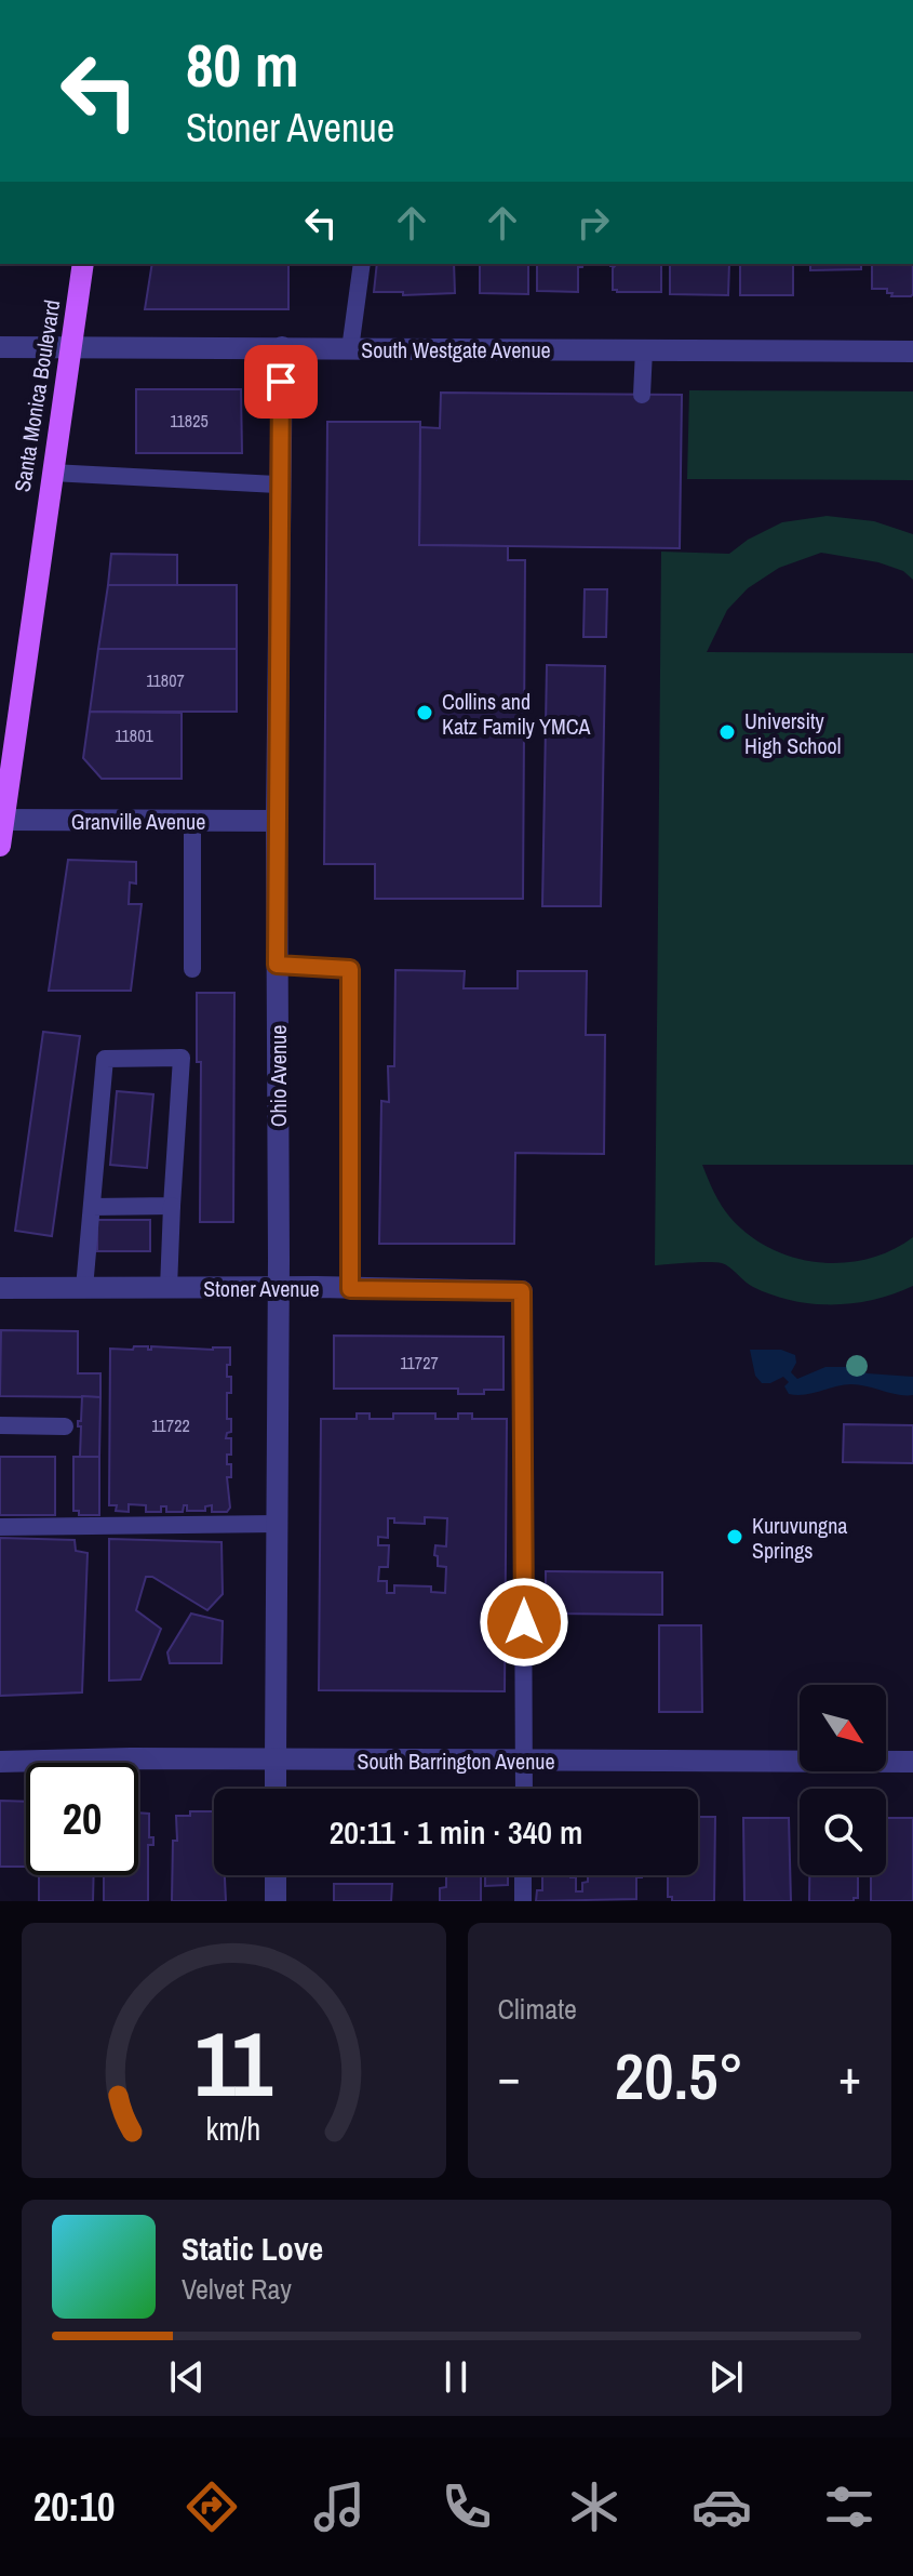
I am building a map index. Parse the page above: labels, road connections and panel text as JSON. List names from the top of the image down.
{
  "streets": {
    "main road": ["Santa Monica Boulevard"],
    "street": [
      "South Westgate Avenue",
      "Granville Avenue",
      "Ohio Avenue",
      "Stoner Avenue",
      "South Barrington Avenue"
    ]
  },
  "crossings": [
    ["South Westgate Avenue", "Santa Monica Boulevard"],
    ["South Westgate Avenue", "Ohio Avenue"],
    ["Santa Monica Boulevard", "Granville Avenue"],
    ["Granville Avenue", "Ohio Avenue"],
    ["Ohio Avenue", "Stoner Avenue"],
    ["Ohio Avenue", "South Barrington Avenue"]
  ],
  "places": ["Collins and Katz Family YMCA", "University High School", "Kuruvungna Springs"],
  "house_numbers": [
    "11825",
    "11807",
    "11801",
    "11727",
    "11722"
  ],
  "north": "bottom right",
  "page": {
    "turn": ["80 m", "Stoner Avenue"],
    "limit": "20",
    "trip": "20:11 · 1 min · 340 m",
    "tile": "Climate",
    "heat": ["−", "20.5°", "+"],
    "song": ["Static Love", "Velvet Ray"],
    "tabs": "20:10",
    "gauge": ["11", "km/h"]
  }
}
